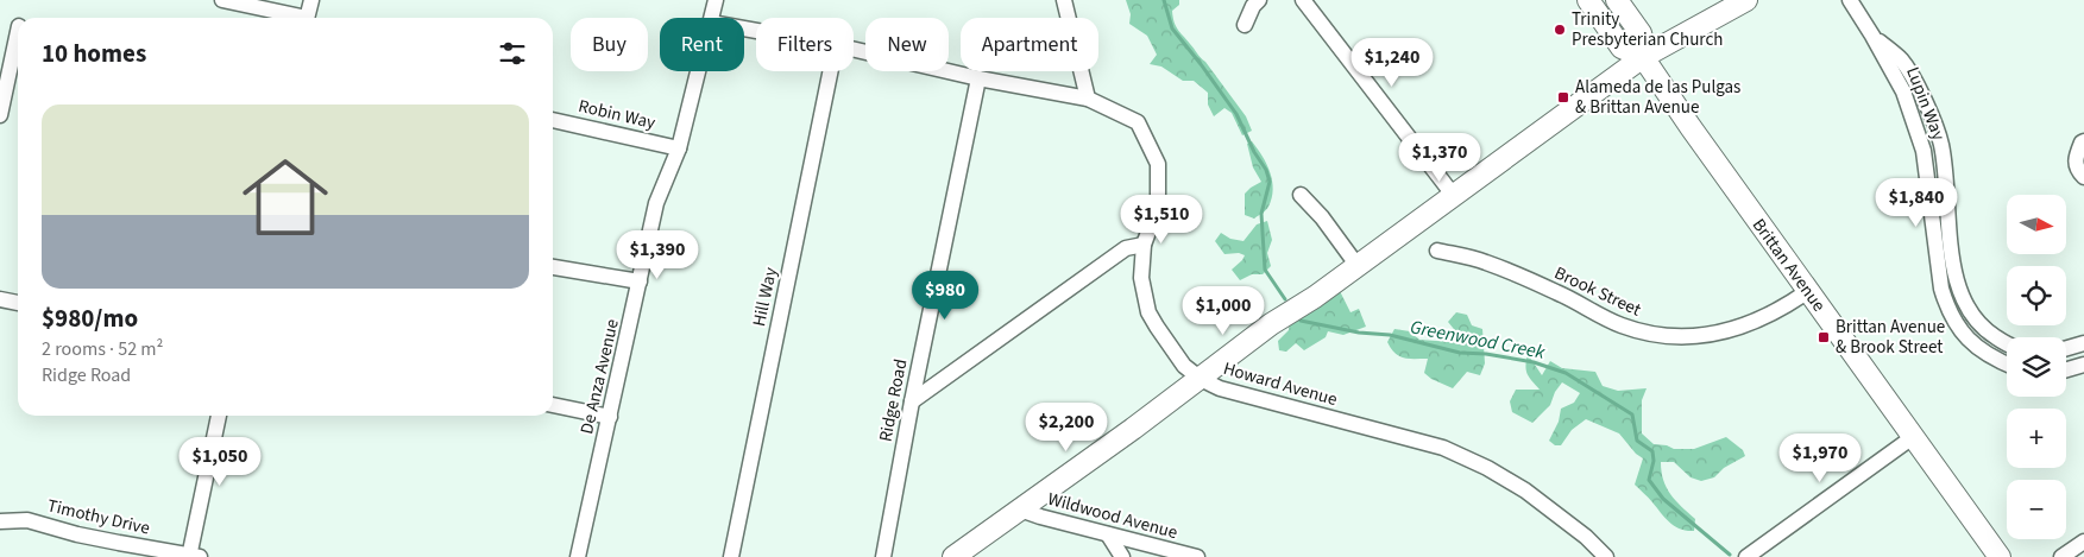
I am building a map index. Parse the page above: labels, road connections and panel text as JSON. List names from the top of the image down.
{
  "streets": {
    "main road": ["Brittan Avenue"],
    "street": [
      "Lupin Way",
      "Robin Way",
      "Brook Street",
      "Hill Way",
      "De Anza Avenue",
      "Howard Avenue",
      "Ridge Road",
      "Wildwood Avenue",
      "Timothy Drive"
    ]
  },
  "crossings": [
    ["Robin Way", "De Anza Avenue"],
    ["Brittan Avenue", "Brook Street"],
    ["Howard Avenue", "Ridge Road"]
  ],
  "water": ["Greenwood Creek"],
  "places": {
    "other": ["Trinity Presbyterian Church"],
    "transit": ["Alameda de las Pulgas & Brittan Avenue", "Brittan Avenue & Brook Street"]
  },
  "north": "right",
  "page": {
    "chip": [
      "Buy",
      "Rent",
      "Filters",
      "New",
      "Apartment"
    ],
    "heading": "10 homes",
    "price": [
      "$1,240",
      "$1,370",
      "$1,840",
      "$1,510",
      "$1,390",
      "$980",
      "$1,000",
      "$2,200",
      "$1,970",
      "$1,050"
    ],
    "list": [
      {
        "name": "$980/mo",
        "note": "2 rooms · 52 m² · Ridge Road"
      }
    ],
    "map_buttons": ["+", "−"]
  }
}
